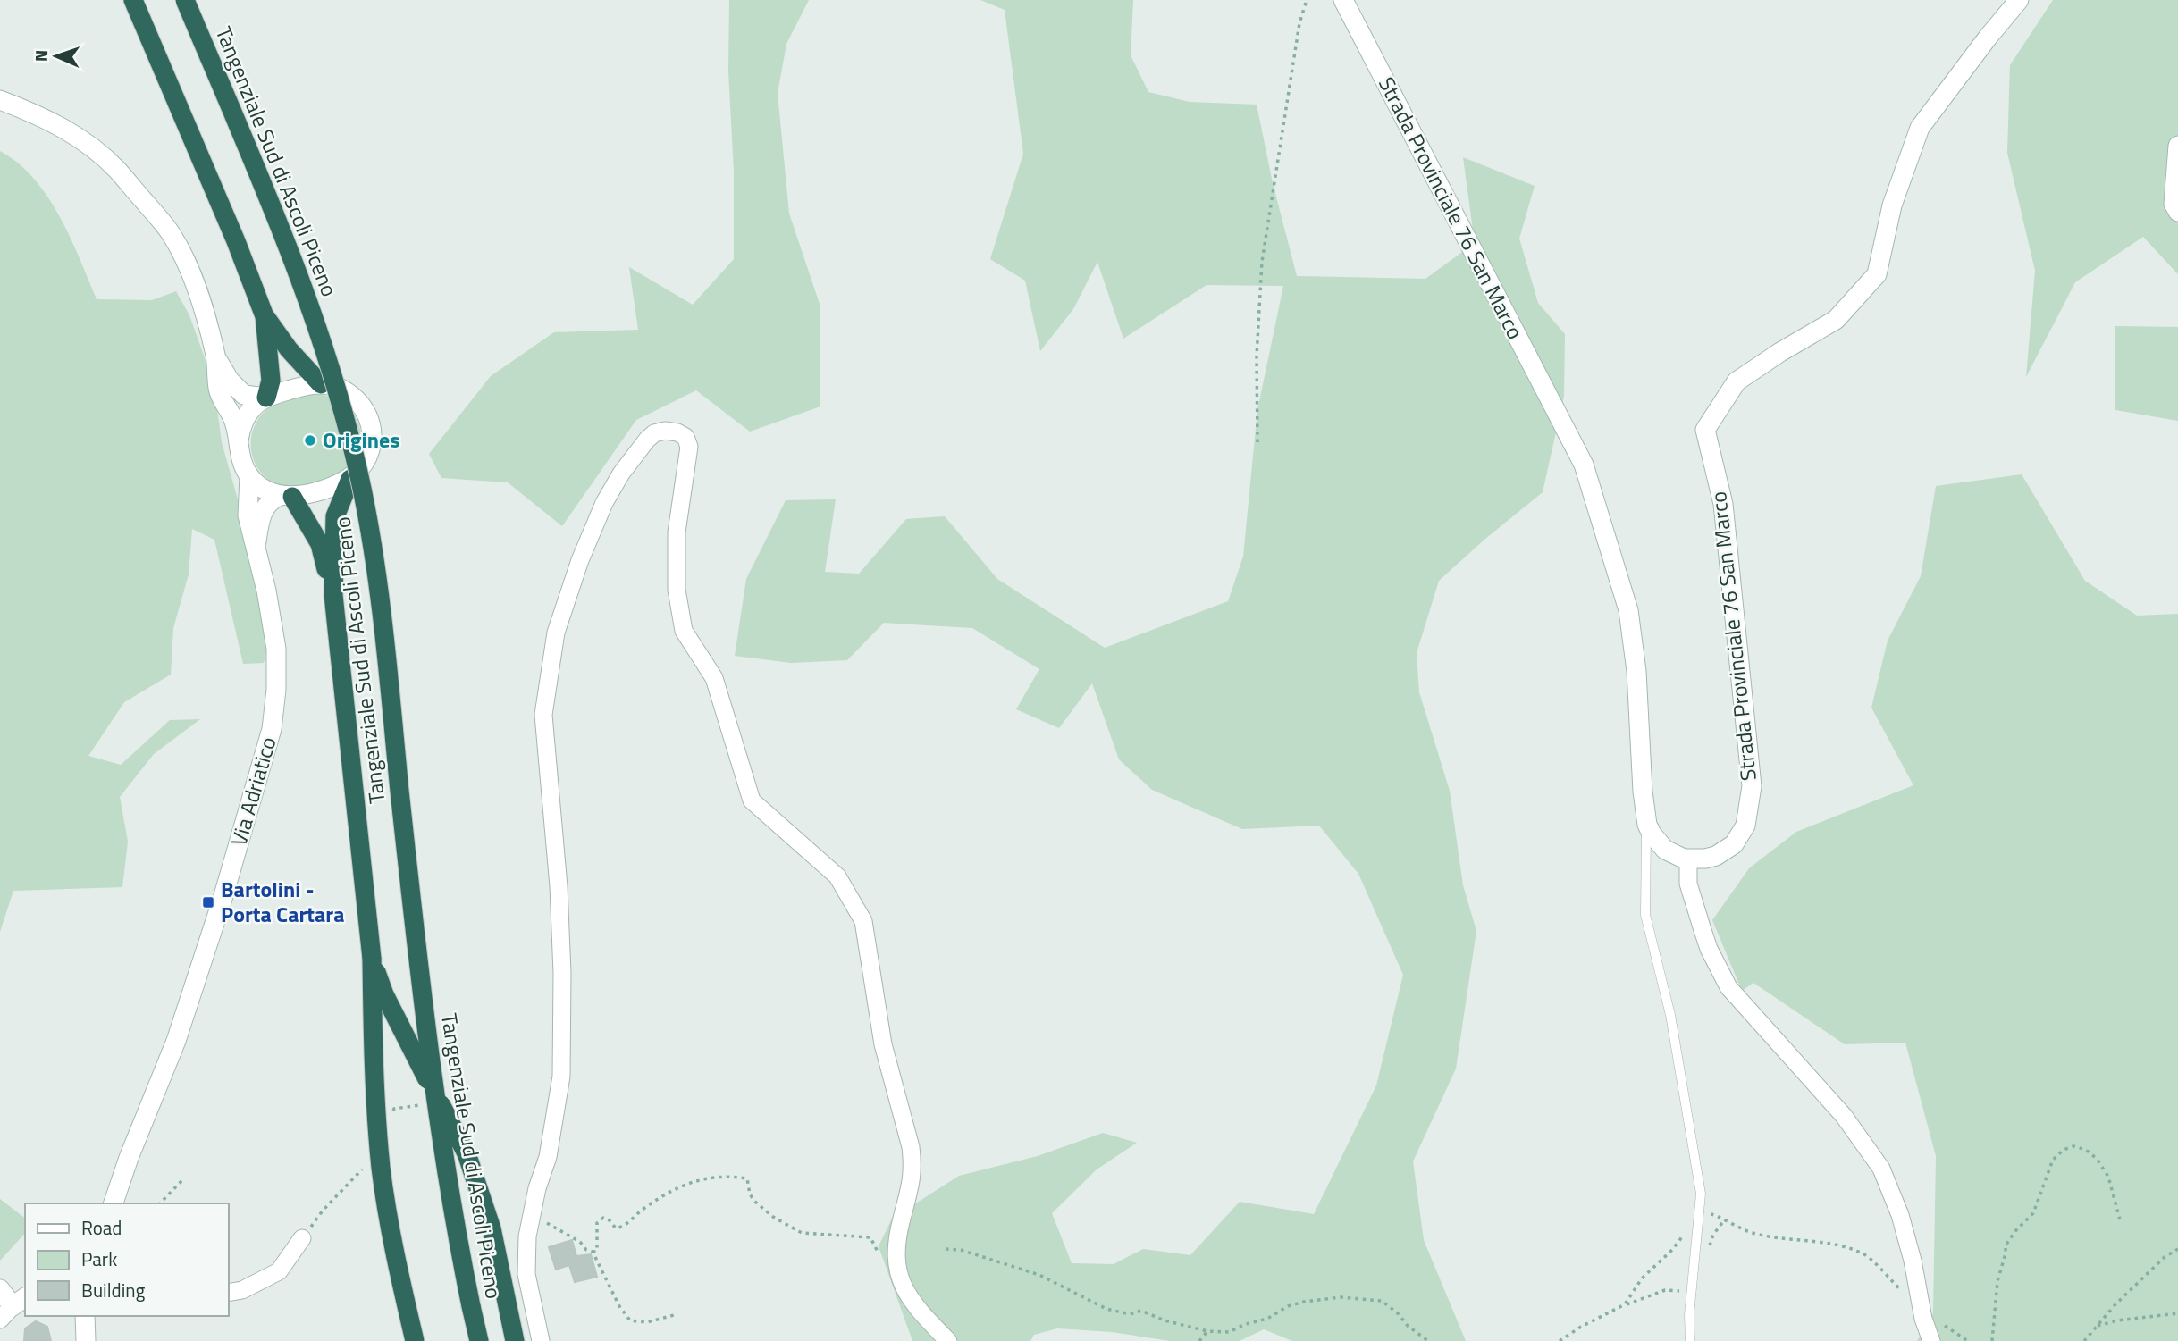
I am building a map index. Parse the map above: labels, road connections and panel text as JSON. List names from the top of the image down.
{
  "streets": {
    "highway": ["Tangenziale Sud di Ascoli Piceno"],
    "street": ["Strada Provinciale 76 San Marco", "Via Adriatico"]
  },
  "places": {
    "other": ["Origines"],
    "transit": ["Bartolini - Porta Cartara"]
  },
  "legend": ["Road", "Park", "Building"],
  "north": "left"
}
